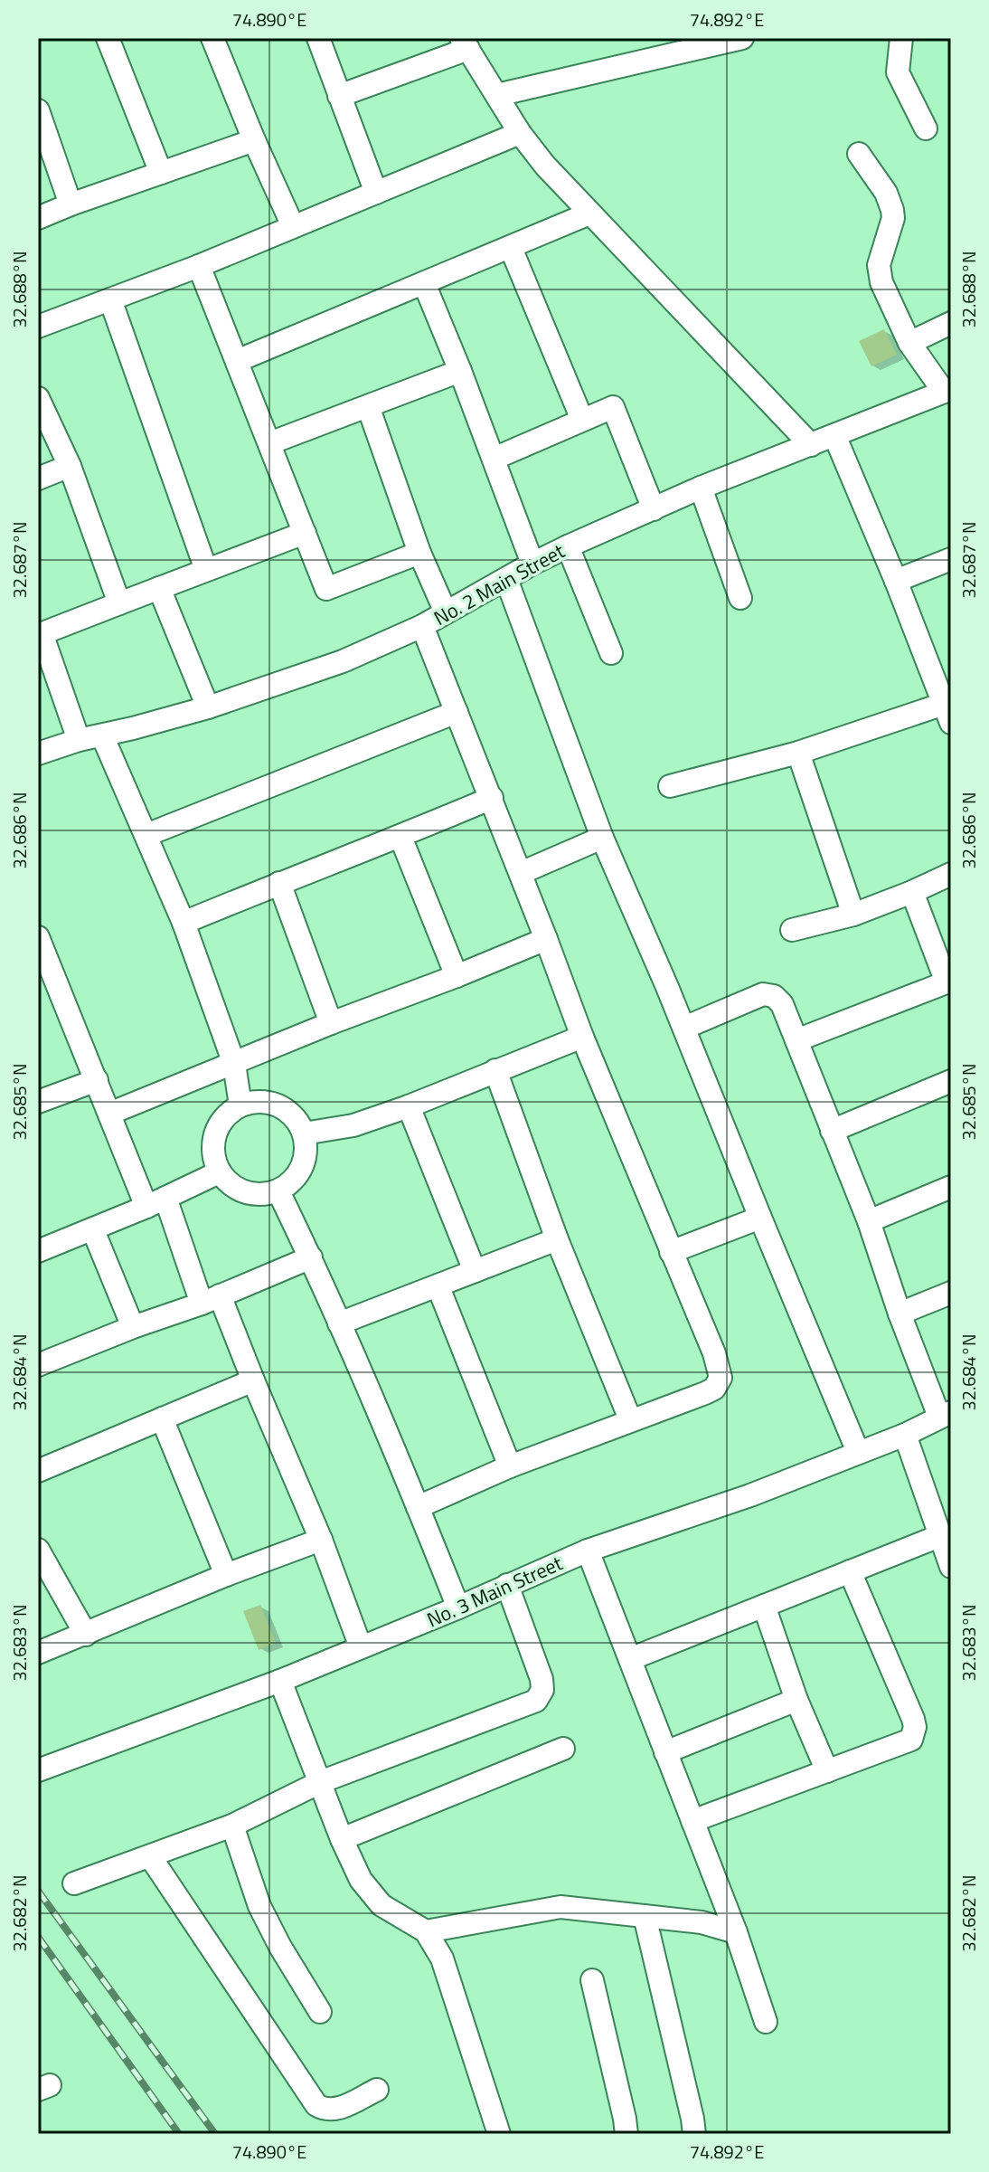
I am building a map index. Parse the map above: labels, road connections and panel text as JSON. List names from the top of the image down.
{
  "streets": {
    "street": ["No. 2 Main Street", "No. 3 Main Street"]
  },
  "coordinates": [
    "74.890°E",
    "74.892°E",
    "32.688°N",
    "32.687°N",
    "32.686°N",
    "32.685°N",
    "32.684°N",
    "32.683°N",
    "32.682°N"
  ]
}
